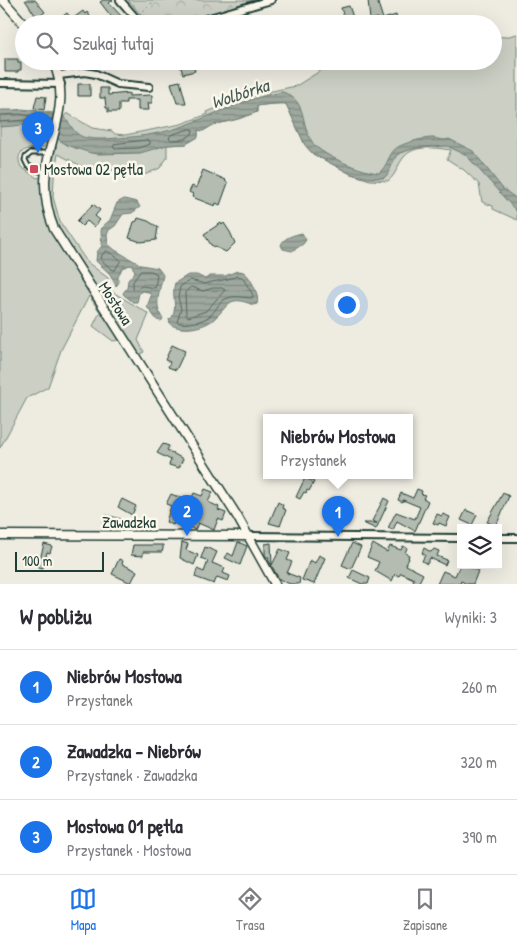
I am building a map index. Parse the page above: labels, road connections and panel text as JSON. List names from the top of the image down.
{
  "streets": {
    "street": ["Mostowa", "Zawadzka"]
  },
  "crossings": [
    ["Mostowa", "Zawadzka"]
  ],
  "water": ["Wolbórka"],
  "places": {
    "transit": ["Mostowa 02 pętla"]
  },
  "scale_bar": "100 m",
  "page": {
    "search": "Szukaj tutaj",
    "pins": ["3", "2", "1"],
    "popup": ["Niebrów Mostowa", "Przystanek"],
    "scale": "100 m",
    "heading": ["W pobliżu", "Wyniki: 3"],
    "list": [
      {
        "mark": "1",
        "name": "Niebrów Mostowa",
        "note": "Przystanek",
        "value": "260 m"
      },
      {
        "mark": "2",
        "name": "Zawadzka - Niebrów",
        "note": "Przystanek · Zawadzka",
        "value": "320 m"
      },
      {
        "mark": "3",
        "name": "Mostowa 01 pętla",
        "note": "Przystanek · Mostowa",
        "value": "390 m"
      }
    ],
    "nav": ["Mapa", "Trasa", "Zapisane"]
  }
}
